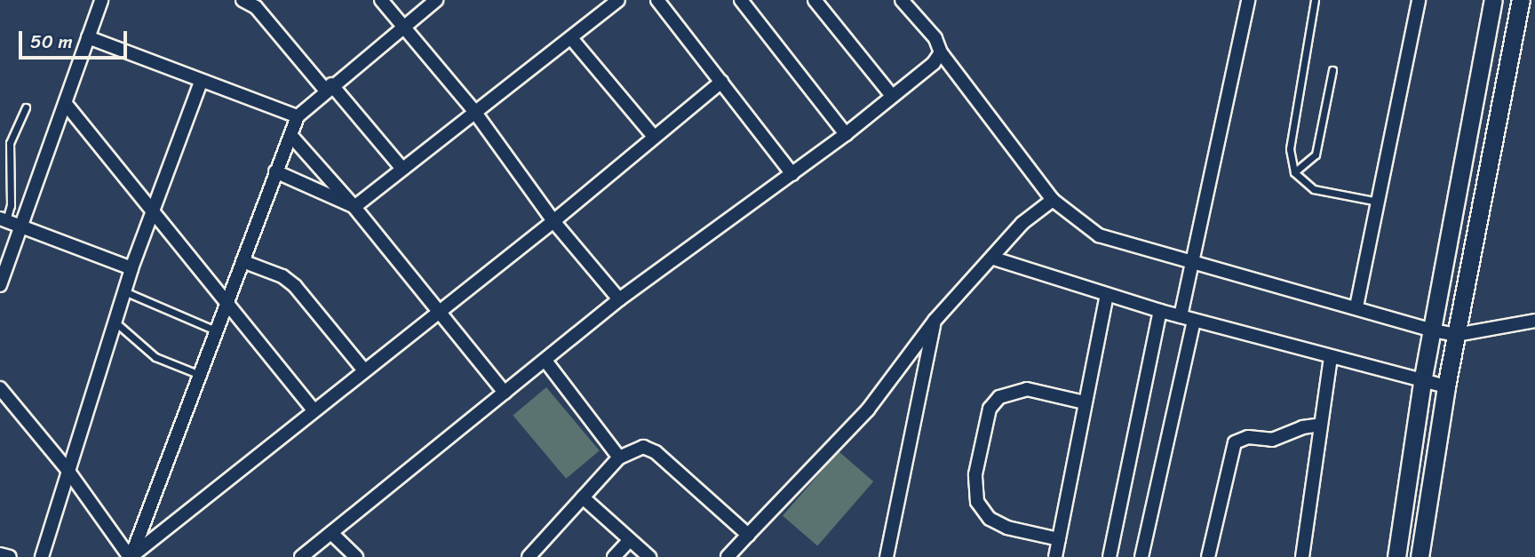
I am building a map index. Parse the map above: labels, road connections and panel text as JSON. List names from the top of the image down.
{
  "scale_bar": "50 m"
}
